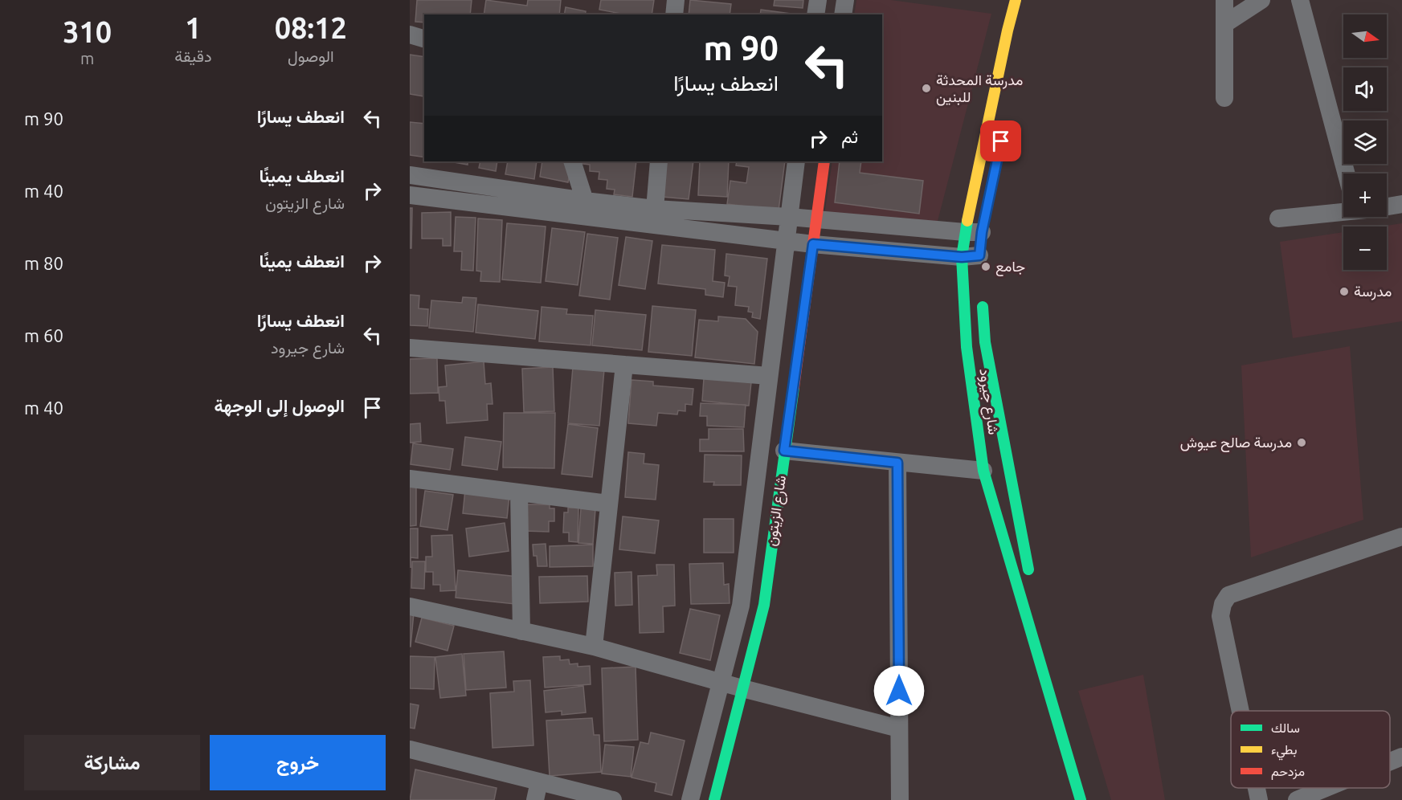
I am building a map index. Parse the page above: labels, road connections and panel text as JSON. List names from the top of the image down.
{
  "streets": {
    "main road": ["شارع جيرود", "شارع الزيتون"]
  },
  "places": [
    "مدرسة المحدثة للبنين",
    "جامع",
    "مدرسة",
    "مدرسة صالح عيوش"
  ],
  "legend": ["سالك", "بطيء", "مزدحم"],
  "north": "right",
  "page": {
    "eta": [
      "08:12",
      "الوصول",
      "1",
      "دقيقة",
      "310",
      "m"
    ],
    "map_buttons": ["+", "−"],
    "turn": ["90 m", "انعطف يسارًا"],
    "list": [
      {
        "name": "انعطف يسارًا",
        "value": "90 m"
      },
      {
        "name": "انعطف يمينًا",
        "note": "شارع الزيتون",
        "value": "40 m"
      },
      {
        "name": "انعطف يمينًا",
        "value": "80 m"
      },
      {
        "name": "انعطف يسارًا",
        "note": "شارع جيرود",
        "value": "60 m"
      },
      {
        "name": "الوصول إلى الوجهة",
        "value": "40 m"
      }
    ],
    "then": "ثم",
    "buttons": ["خروج", "مشاركة"]
  }
}
